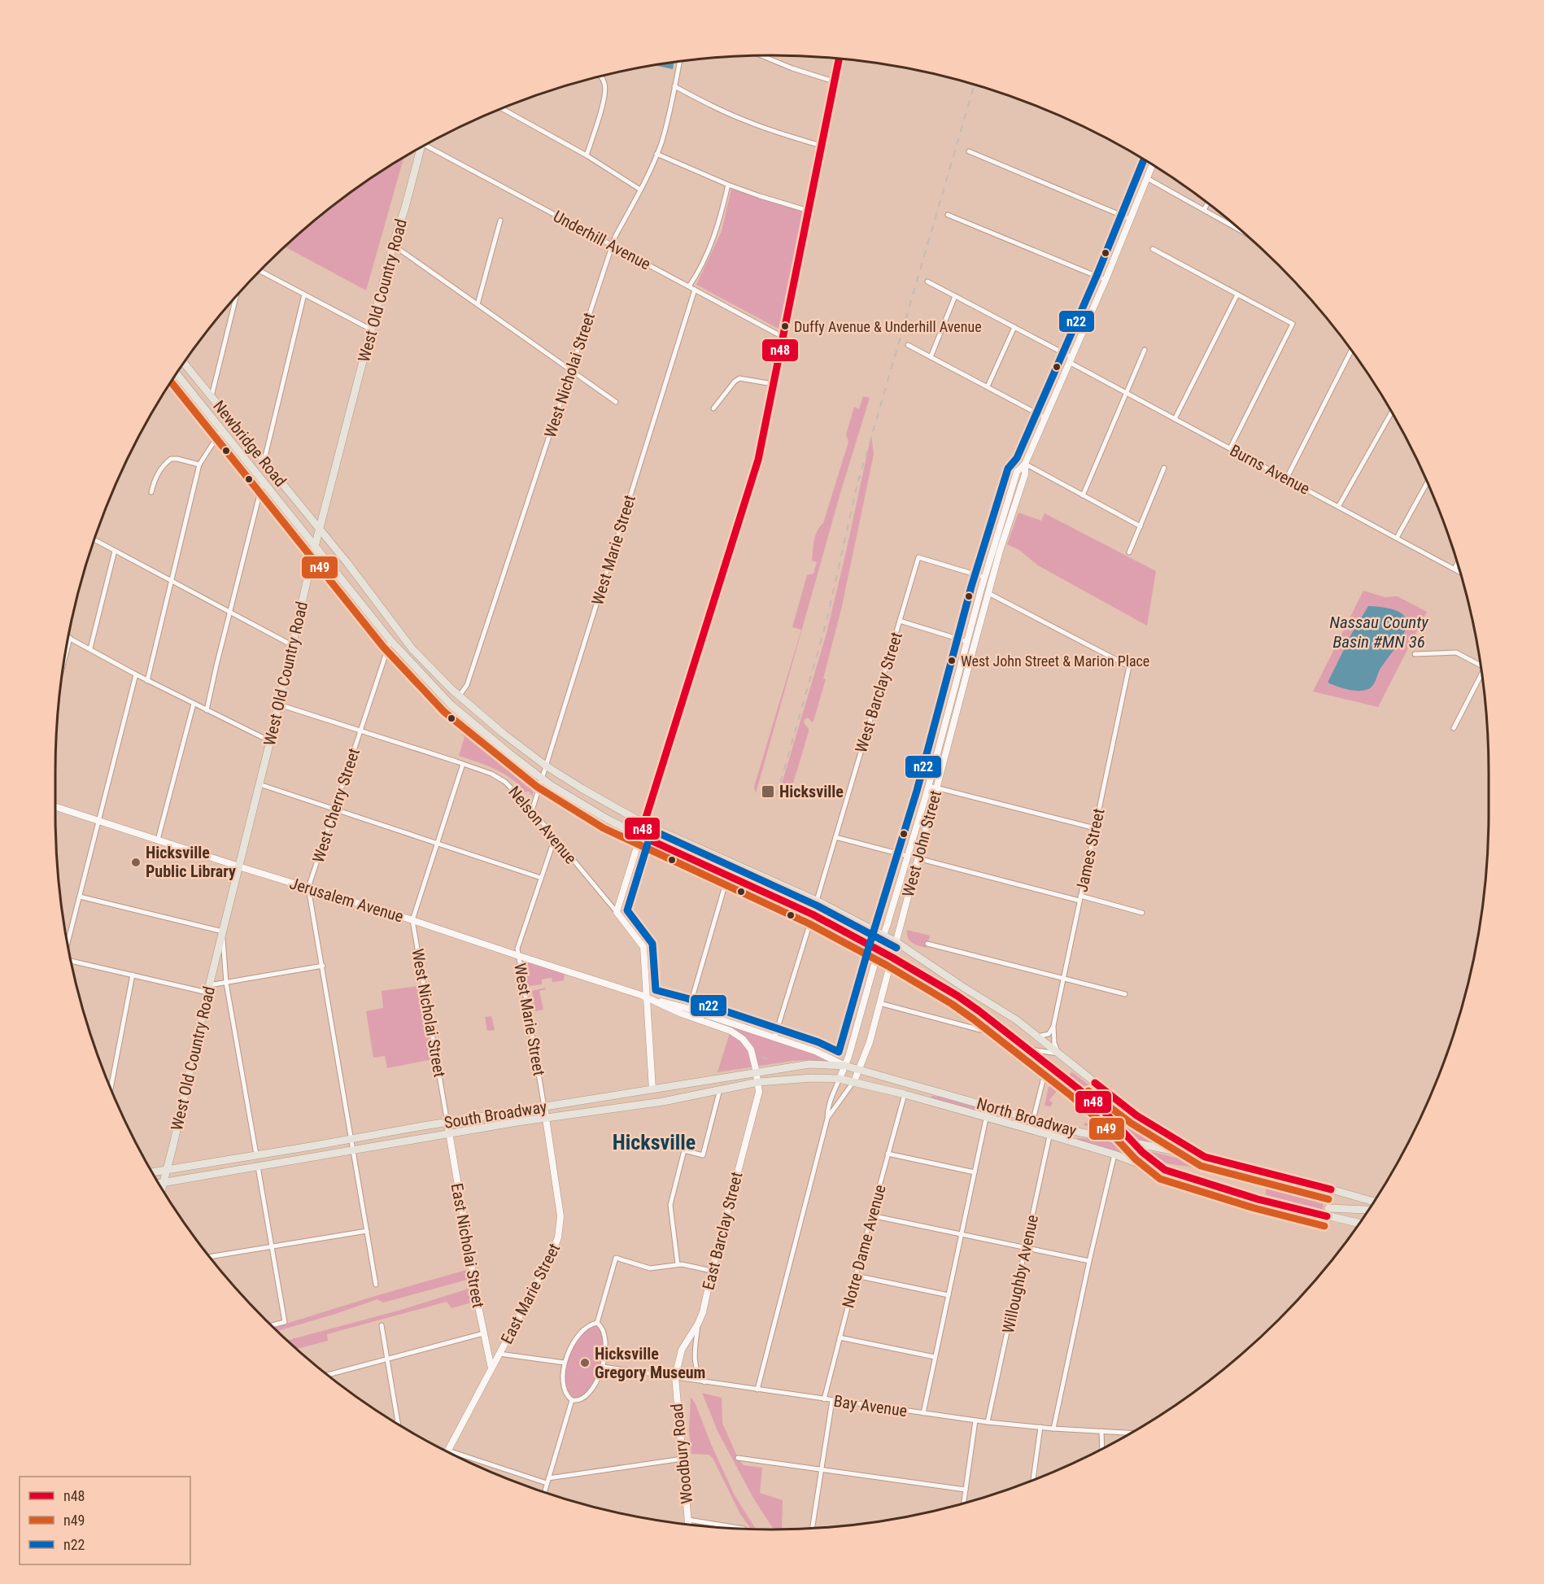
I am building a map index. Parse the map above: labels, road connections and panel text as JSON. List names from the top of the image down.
{
  "streets": {
    "main road": [
      "West Old Country Road",
      "Newbridge Road",
      "West Marie Street",
      "Nelson Avenue",
      "West John Street",
      "Jerusalem Avenue",
      "South Broadway",
      "North Broadway",
      "East Barclay Street",
      "East Nicholai Street",
      "East Marie Street",
      "Woodbury Road"
    ],
    "street": [
      "Underhill Avenue",
      "West Nicholai Street",
      "Burns Avenue",
      "West Barclay Street",
      "West Cherry Street",
      "James Street",
      "Notre Dame Avenue",
      "Willoughby Avenue",
      "Bay Avenue"
    ]
  },
  "crossings": [
    ["Underhill Avenue", "West Nicholai Street"],
    ["Underhill Avenue", "West Marie Street"],
    ["West Old Country Road", "Newbridge Road"],
    ["West Old Country Road", "Nelson Avenue"],
    ["West Old Country Road", "Jerusalem Avenue"],
    ["West Old Country Road", "South Broadway"],
    ["West Nicholai Street", "Newbridge Road"],
    ["West Nicholai Street", "Nelson Avenue"],
    ["West Nicholai Street", "Jerusalem Avenue"],
    ["West Nicholai Street", "South Broadway"],
    ["West Nicholai Street", "East Nicholai Street"],
    ["Newbridge Road", "West Marie Street"],
    ["Newbridge Road", "West Barclay Street"],
    ["Newbridge Road", "West Cherry Street"],
    ["Newbridge Road", "West John Street"],
    ["Burns Avenue", "West John Street"],
    ["West Marie Street", "Nelson Avenue"],
    ["West Marie Street", "Jerusalem Avenue"],
    ["West Marie Street", "South Broadway"],
    ["West Marie Street", "East Marie Street"],
    ["West Barclay Street", "West John Street"],
    ["West Cherry Street", "Nelson Avenue"],
    ["West Cherry Street", "Jerusalem Avenue"],
    ["West Cherry Street", "South Broadway"],
    ["Nelson Avenue", "Jerusalem Avenue"],
    ["Nelson Avenue", "South Broadway"],
    ["West John Street", "James Street"],
    ["West John Street", "Jerusalem Avenue"],
    ["West John Street", "South Broadway"],
    ["West John Street", "North Broadway"],
    ["Jerusalem Avenue", "South Broadway"],
    ["Jerusalem Avenue", "North Broadway"],
    ["Jerusalem Avenue", "East Barclay Street"],
    ["South Broadway", "North Broadway"],
    ["South Broadway", "East Barclay Street"],
    ["South Broadway", "East Nicholai Street"],
    ["South Broadway", "East Marie Street"],
    ["North Broadway", "Notre Dame Avenue"],
    ["North Broadway", "Willoughby Avenue"],
    ["East Barclay Street", "Bay Avenue"],
    ["East Barclay Street", "Woodbury Road"],
    ["East Nicholai Street", "East Marie Street"],
    ["Notre Dame Avenue", "Bay Avenue"],
    ["Willoughby Avenue", "Bay Avenue"],
    ["Bay Avenue", "Woodbury Road"]
  ],
  "districts": ["Hicksville"],
  "water": ["Nassau County Basin #MN 36"],
  "places": {
    "other": [
      "Duffy Avenue & Underhill Avenue",
      "West John Street & Marion Place",
      "Hicksville Public Library",
      "Hicksville Gregory Museum"
    ],
    "transit": ["Hicksville"]
  },
  "lines": ["transit line n48", "transit line n22", "transit line n49"],
  "legend": ["n48", "n49", "n22"]
}
